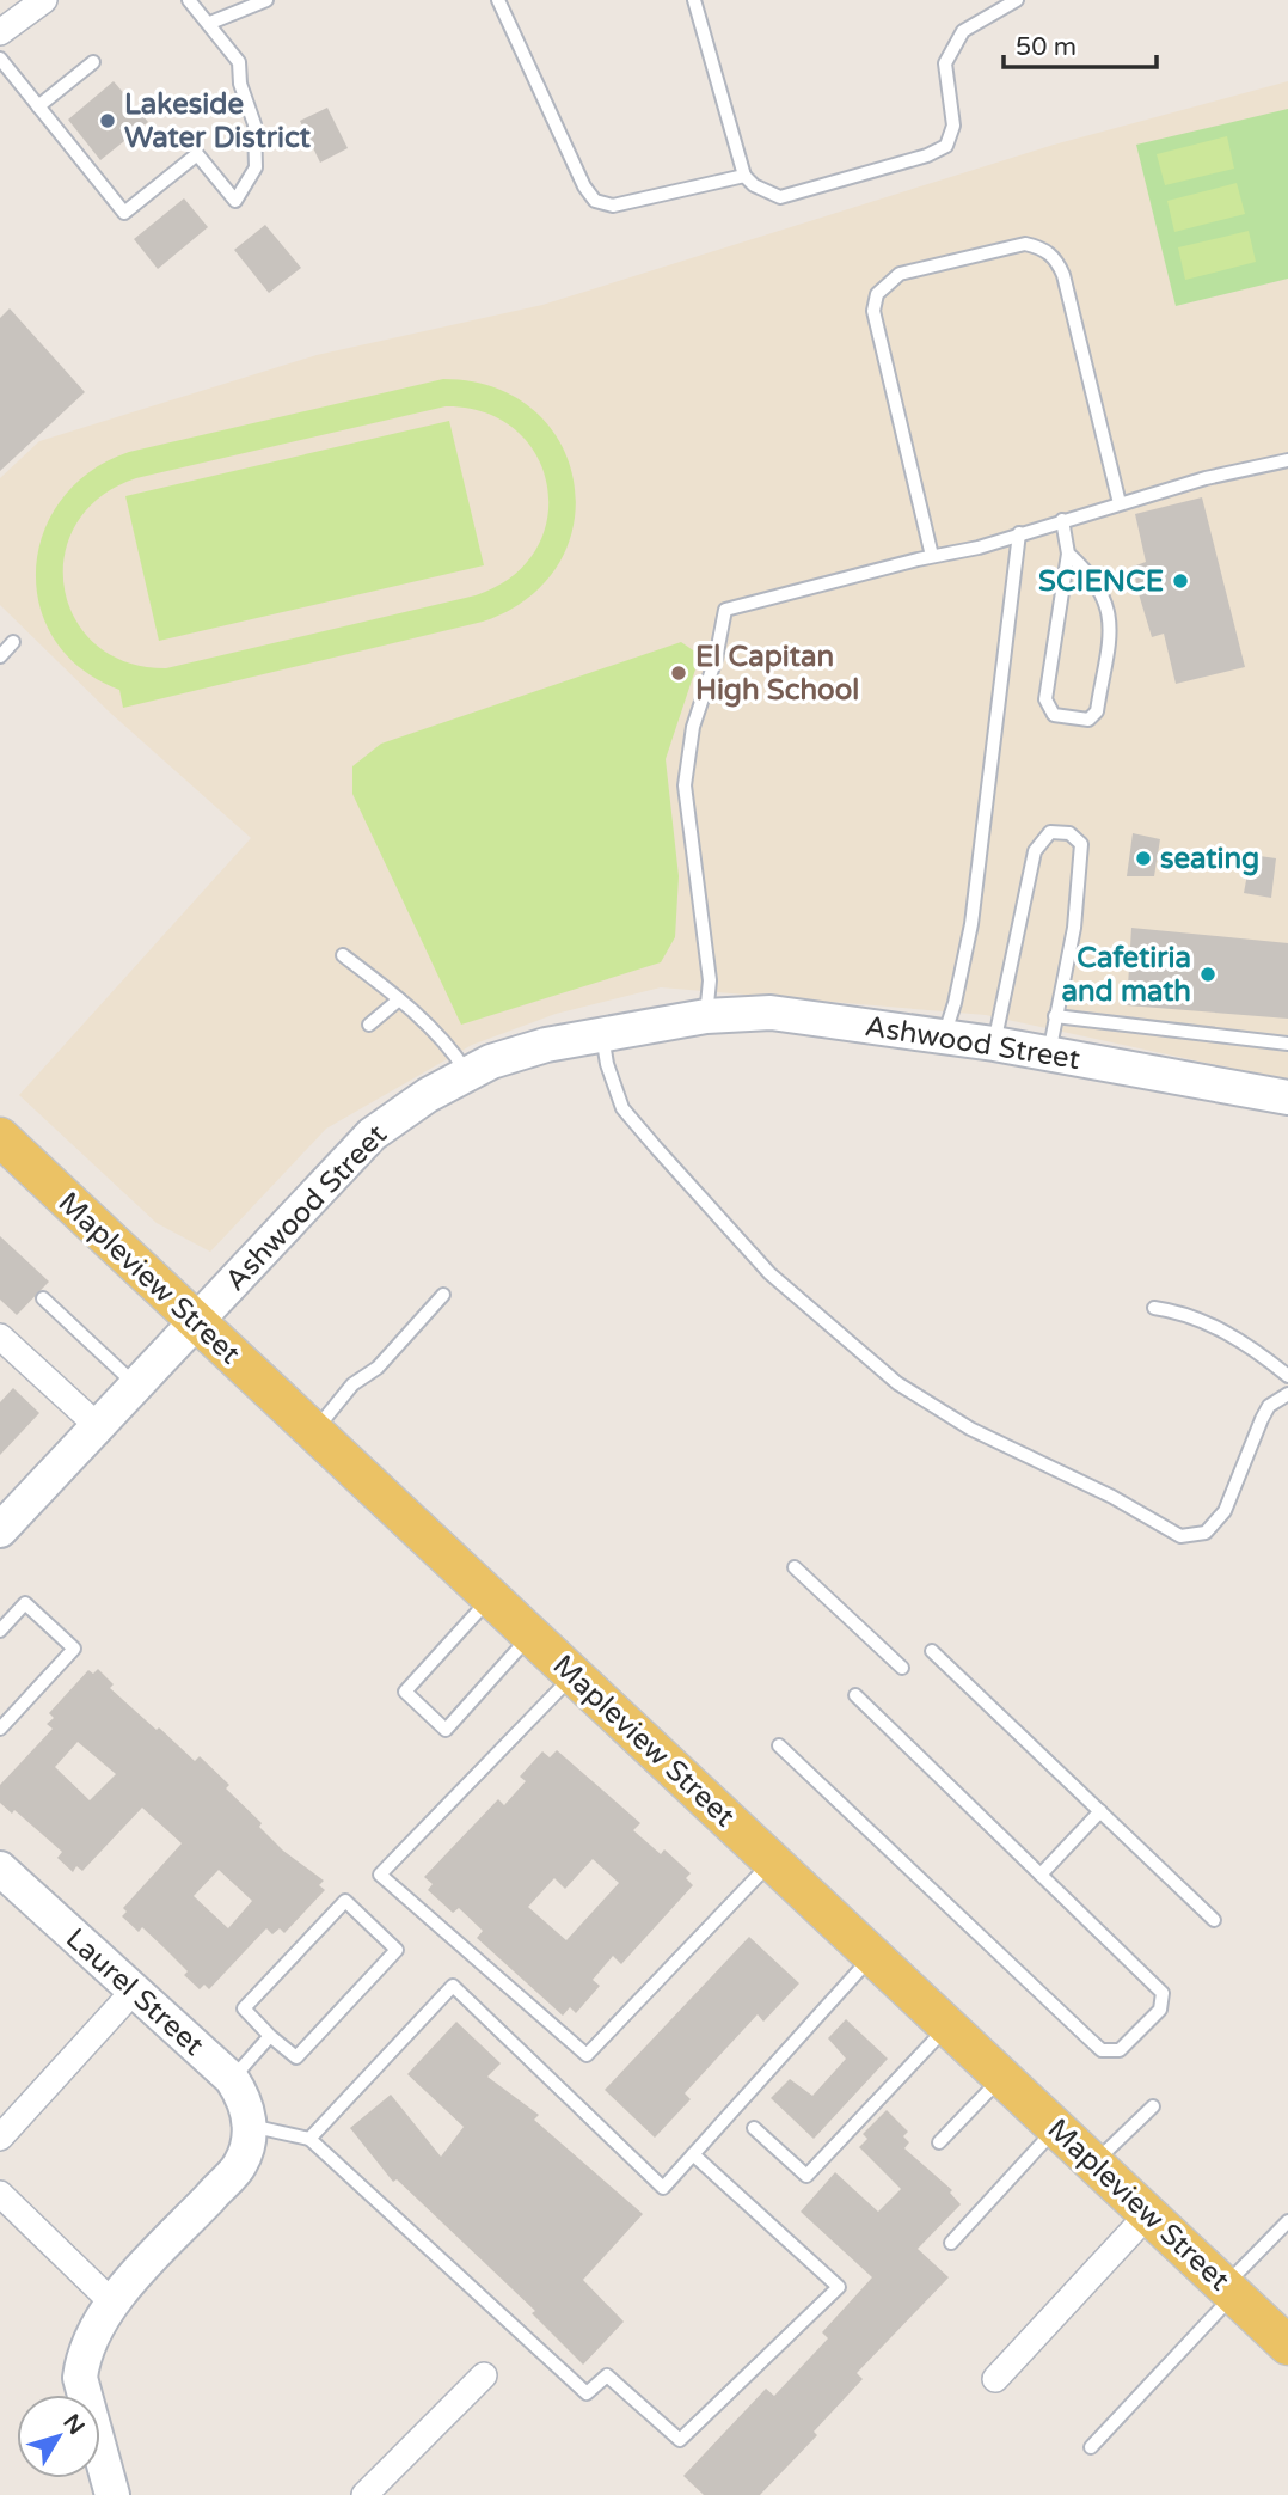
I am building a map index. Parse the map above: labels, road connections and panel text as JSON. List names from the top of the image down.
{
  "streets": {
    "main road": ["Ashwood Street", "Mapleview Street", "Laurel Street"]
  },
  "crossings": [
    ["Ashwood Street", "Mapleview Street"]
  ],
  "places": [
    "Lakeside Water District",
    "SCIENCE",
    "El Capitan High School",
    "seating",
    "Cafetiria and math"
  ],
  "scale_bar": "50 m",
  "north": "top right"
}
